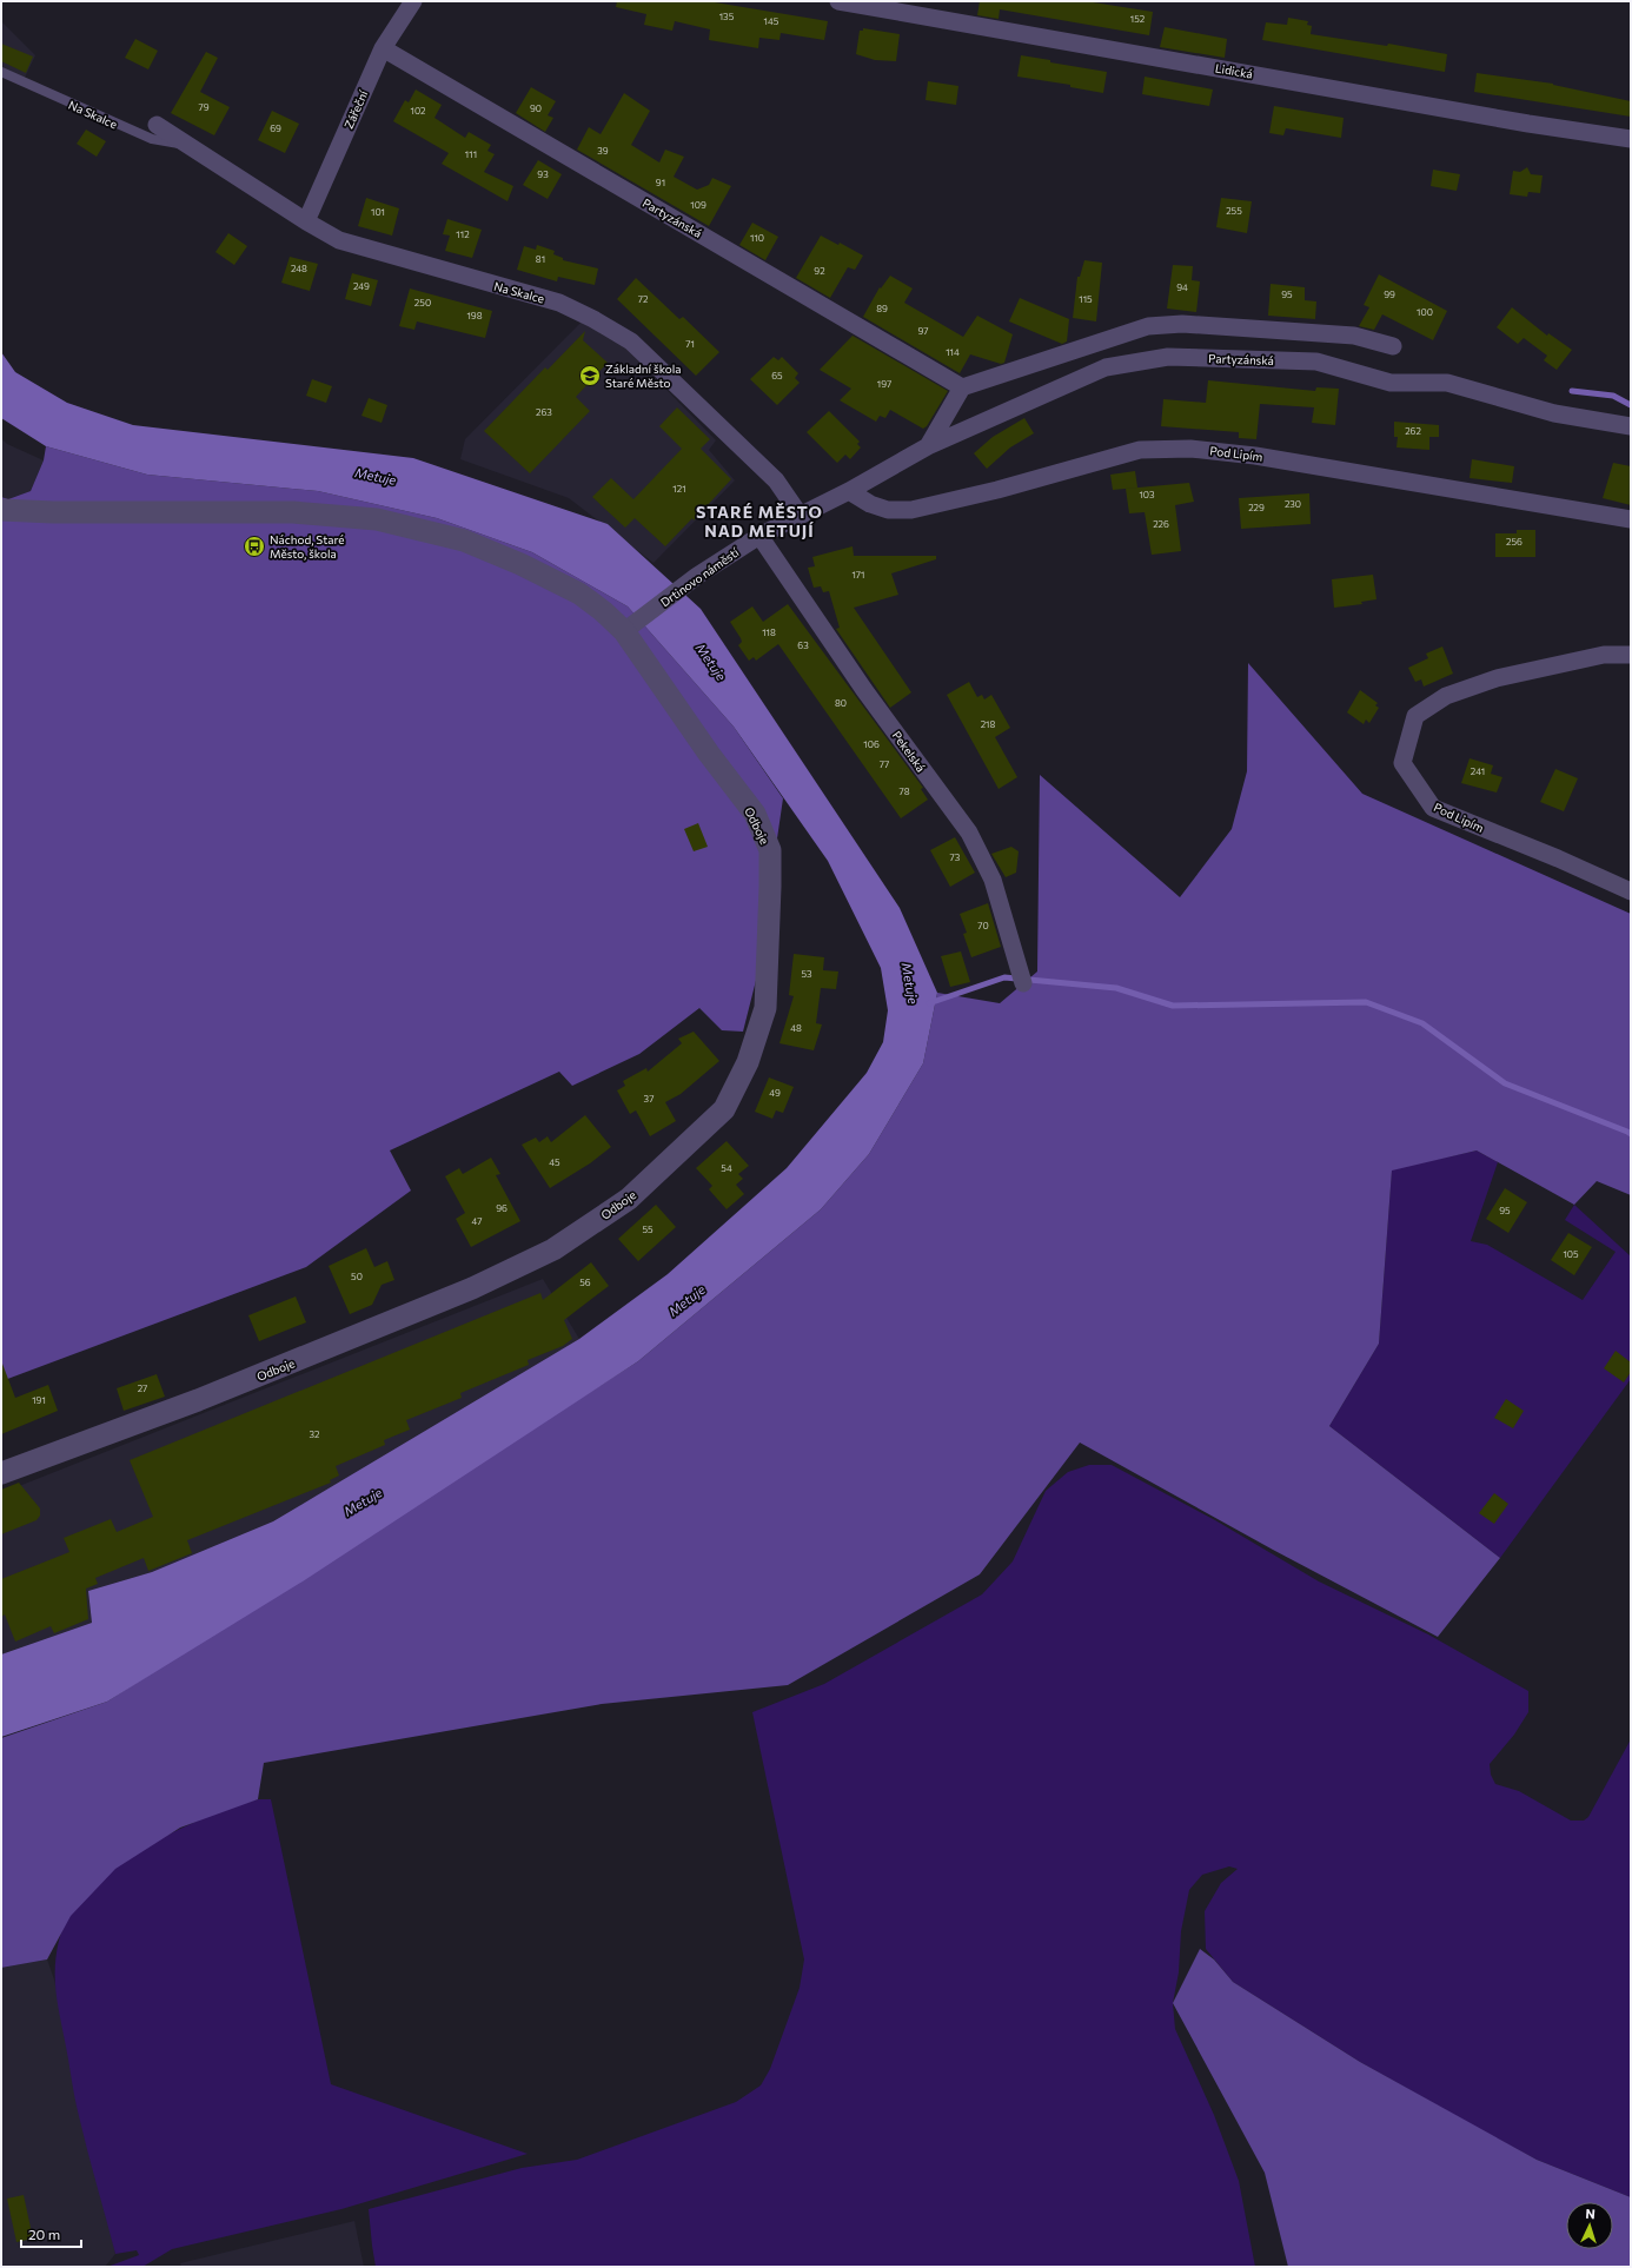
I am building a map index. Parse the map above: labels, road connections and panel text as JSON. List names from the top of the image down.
{
  "streets": {
    "street": [
      "Lidická",
      "Zářeční",
      "Na Skalce",
      "Partyzánská",
      "Pod Lipím",
      "Drtinovo náměstí",
      "Pekelská",
      "Odboje"
    ]
  },
  "crossings": [
    ["Zářeční", "Na Skalce"],
    ["Zářeční", "Partyzánská"],
    ["Na Skalce", "Drtinovo náměstí"],
    ["Partyzánská", "Drtinovo náměstí"],
    ["Pod Lipím", "Drtinovo náměstí"],
    ["Drtinovo náměstí", "Pekelská"],
    ["Drtinovo náměstí", "Odboje"]
  ],
  "districts": ["STARÉ MĚSTO NAD METUJÍ"],
  "water": ["Metuje"],
  "places": {
    "school or university": ["Základní škola Staré Město"],
    "bus stop": ["Náchod, Staré Město, škola"]
  },
  "house_numbers": [
    "135",
    "152",
    "145",
    "79",
    "90",
    "102",
    "69",
    "39",
    "111",
    "93",
    "91",
    "109",
    "255",
    "101",
    "112",
    "110",
    "81",
    "248",
    "92",
    "249",
    "94",
    "95",
    "99",
    "72",
    "115",
    "250",
    "89",
    "100",
    "198",
    "97",
    "71",
    "114",
    "65",
    "197",
    "263",
    "262",
    "121",
    "103",
    "230",
    "229",
    "226",
    "256",
    "171",
    "118",
    "63",
    "80",
    "218",
    "106",
    "77",
    "241",
    "78",
    "73",
    "70",
    "53",
    "48",
    "49",
    "37",
    "45",
    "54",
    "96",
    "95",
    "47",
    "55",
    "105",
    "50",
    "56",
    "27",
    "191",
    "32"
  ],
  "scale_bar": "20 m",
  "north": "top"
}
